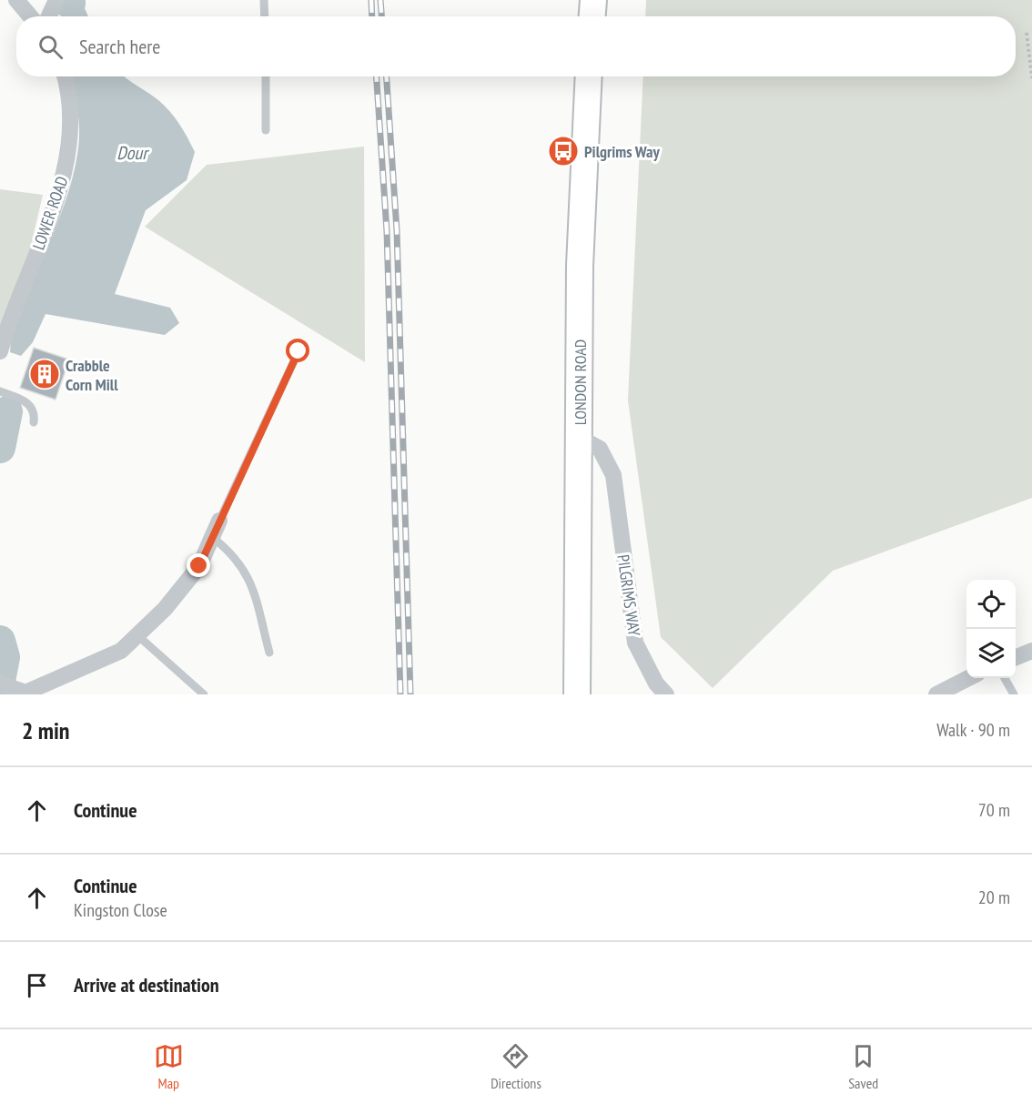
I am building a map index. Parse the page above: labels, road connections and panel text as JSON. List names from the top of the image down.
{
  "streets": {
    "main road": ["LONDON ROAD"],
    "street": ["LOWER ROAD", "PILGRIMS WAY"]
  },
  "crossings": [
    ["LONDON ROAD", "PILGRIMS WAY"]
  ],
  "water": ["Dour"],
  "places": {
    "bus stop": ["Pilgrims Way"],
    "building": ["Crabble Corn Mill"]
  },
  "page": {
    "search": "Search here",
    "heading": ["2 min", "Walk · 90 m"],
    "list": [
      ["Continue", "70 m"],
      ["Continue", "Kingston Close", "20 m"],
      "Arrive at destination"
    ],
    "nav": ["Map", "Directions", "Saved"]
  }
}
